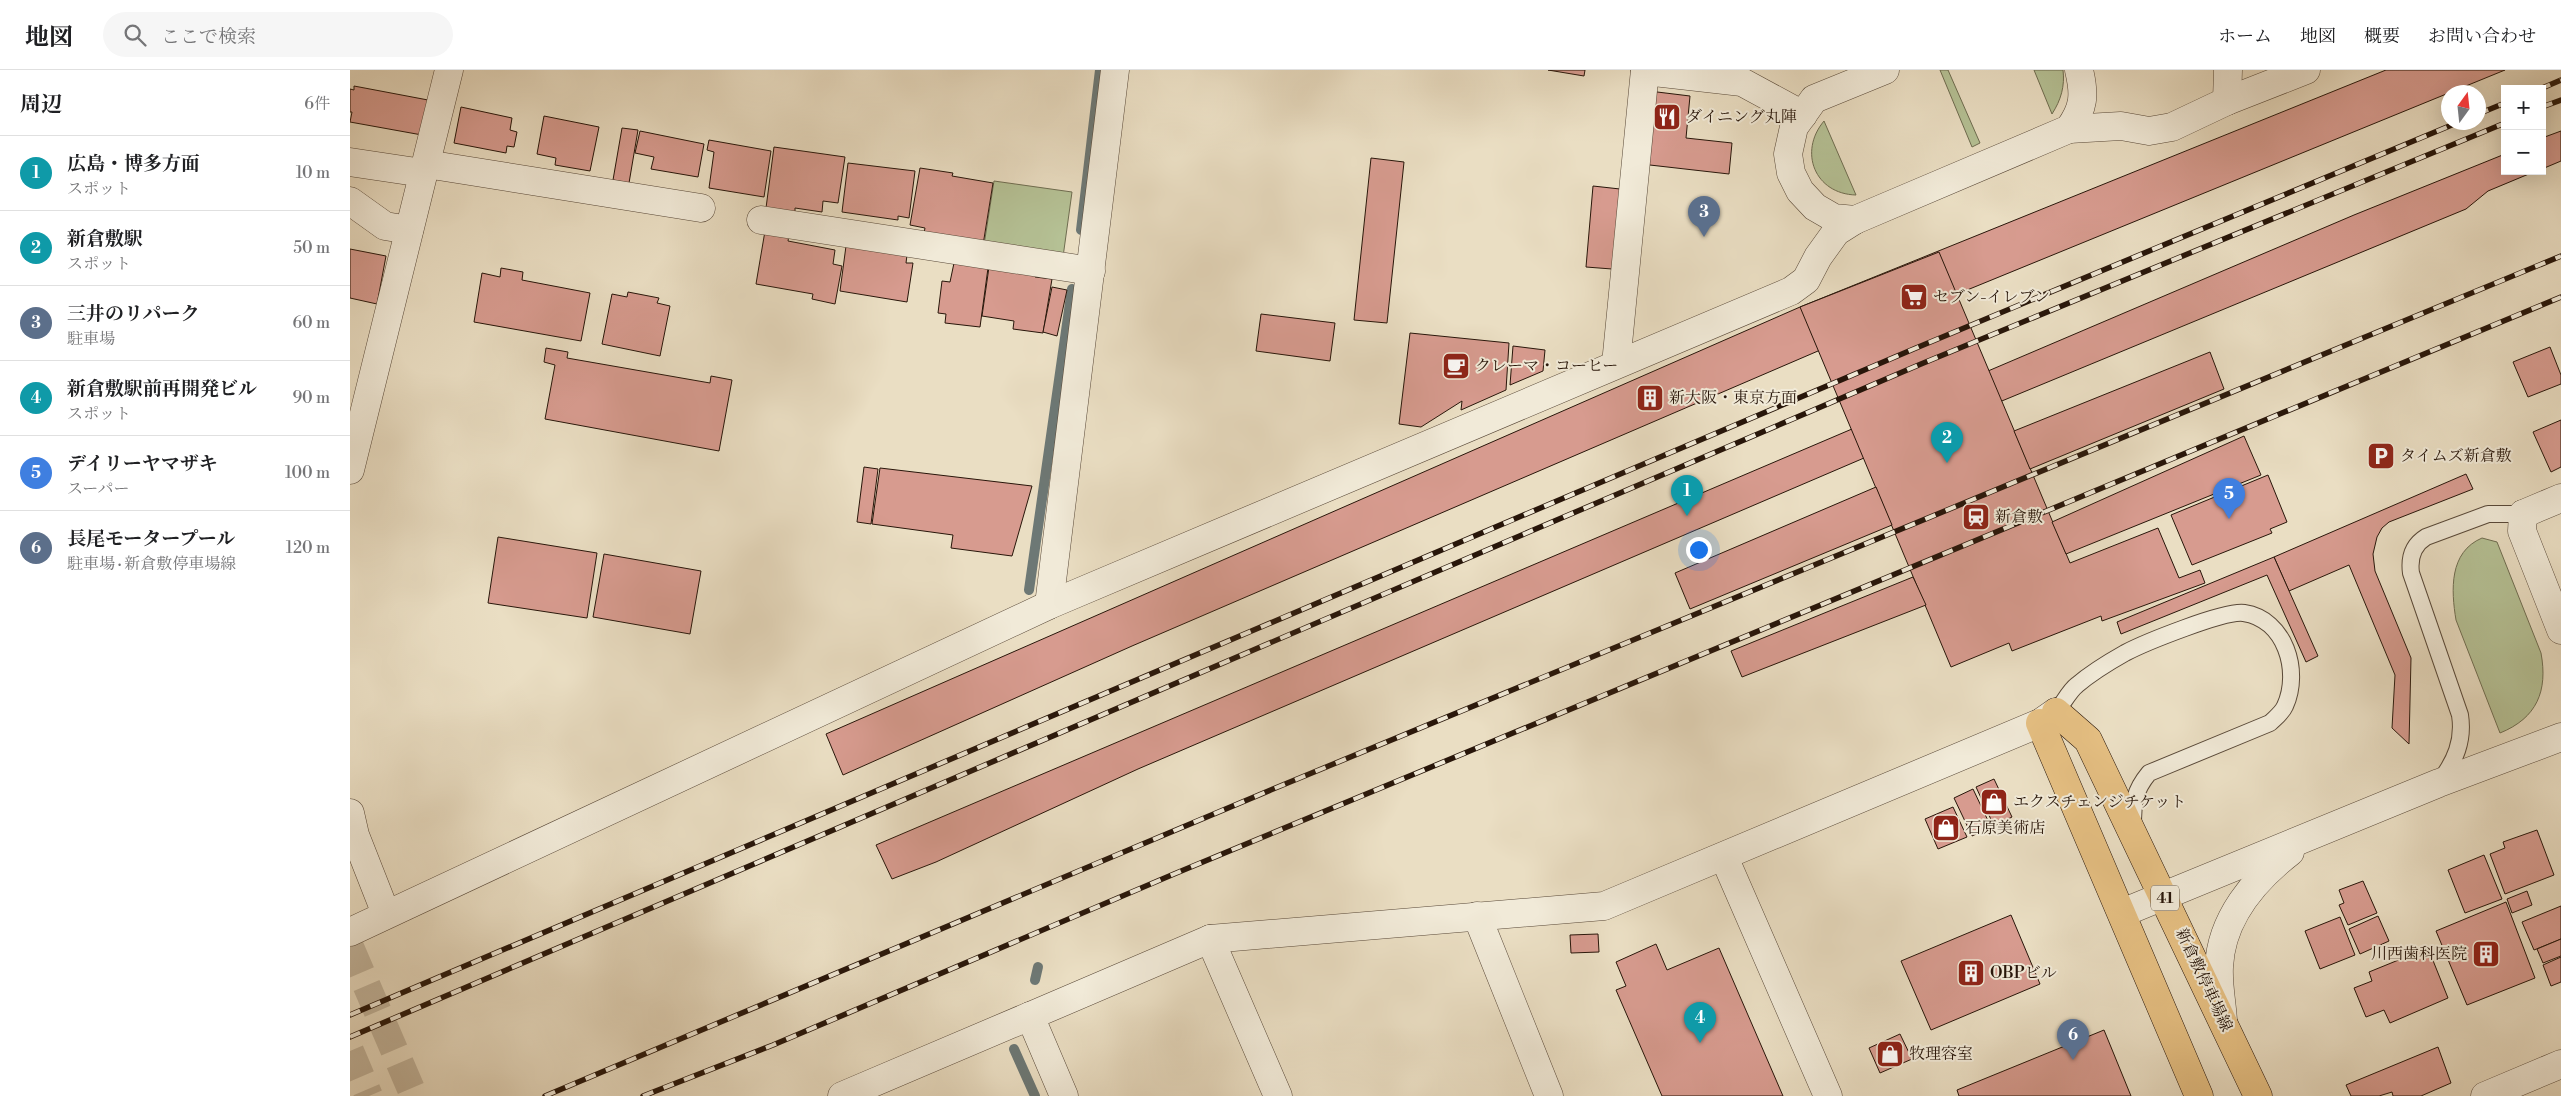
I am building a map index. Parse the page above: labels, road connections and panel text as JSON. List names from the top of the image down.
{
  "streets": {
    "main road": ["41", "新倉敷停車場線"]
  },
  "places": {
    "restaurant": ["ダイニング丸陣"],
    "supermarket": ["セブン-イレブン"],
    "cafe": ["クレーマ・コーヒー"],
    "building": ["新大阪・東京方面", "川西歯科医院", "OBPビル"],
    "parking": ["タイムズ新倉敷"],
    "station": ["新倉敷"],
    "shop": ["エクスチェンジチケット", "石原美術店", "牧理容室"]
  },
  "north": "top",
  "page": {
    "header": "地図",
    "search": "ここで検索",
    "nav": [
      "ホーム",
      "地図",
      "概要",
      "お問い合わせ"
    ],
    "heading": ["周辺", "6件"],
    "map_buttons": ["+", "−"],
    "list": [
      {
        "mark": "1",
        "name": "広島・博多方面",
        "note": "スポット",
        "value": "10 m"
      },
      {
        "mark": "2",
        "name": "新倉敷駅",
        "note": "スポット",
        "value": "50 m"
      },
      {
        "mark": "3",
        "name": "三井のリパーク",
        "note": "駐車場",
        "value": "60 m"
      },
      {
        "mark": "4",
        "name": "新倉敷駅前再開発ビル",
        "note": "スポット",
        "value": "90 m"
      },
      {
        "mark": "5",
        "name": "デイリーヤマザキ",
        "note": "スーパー",
        "value": "100 m"
      },
      {
        "mark": "6",
        "name": "長尾モータープール",
        "note": "駐車場 · 新倉敷停車場線",
        "value": "120 m"
      }
    ],
    "pins": [
      "3",
      "2",
      "1",
      "5",
      "4",
      "6"
    ]
  }
}
